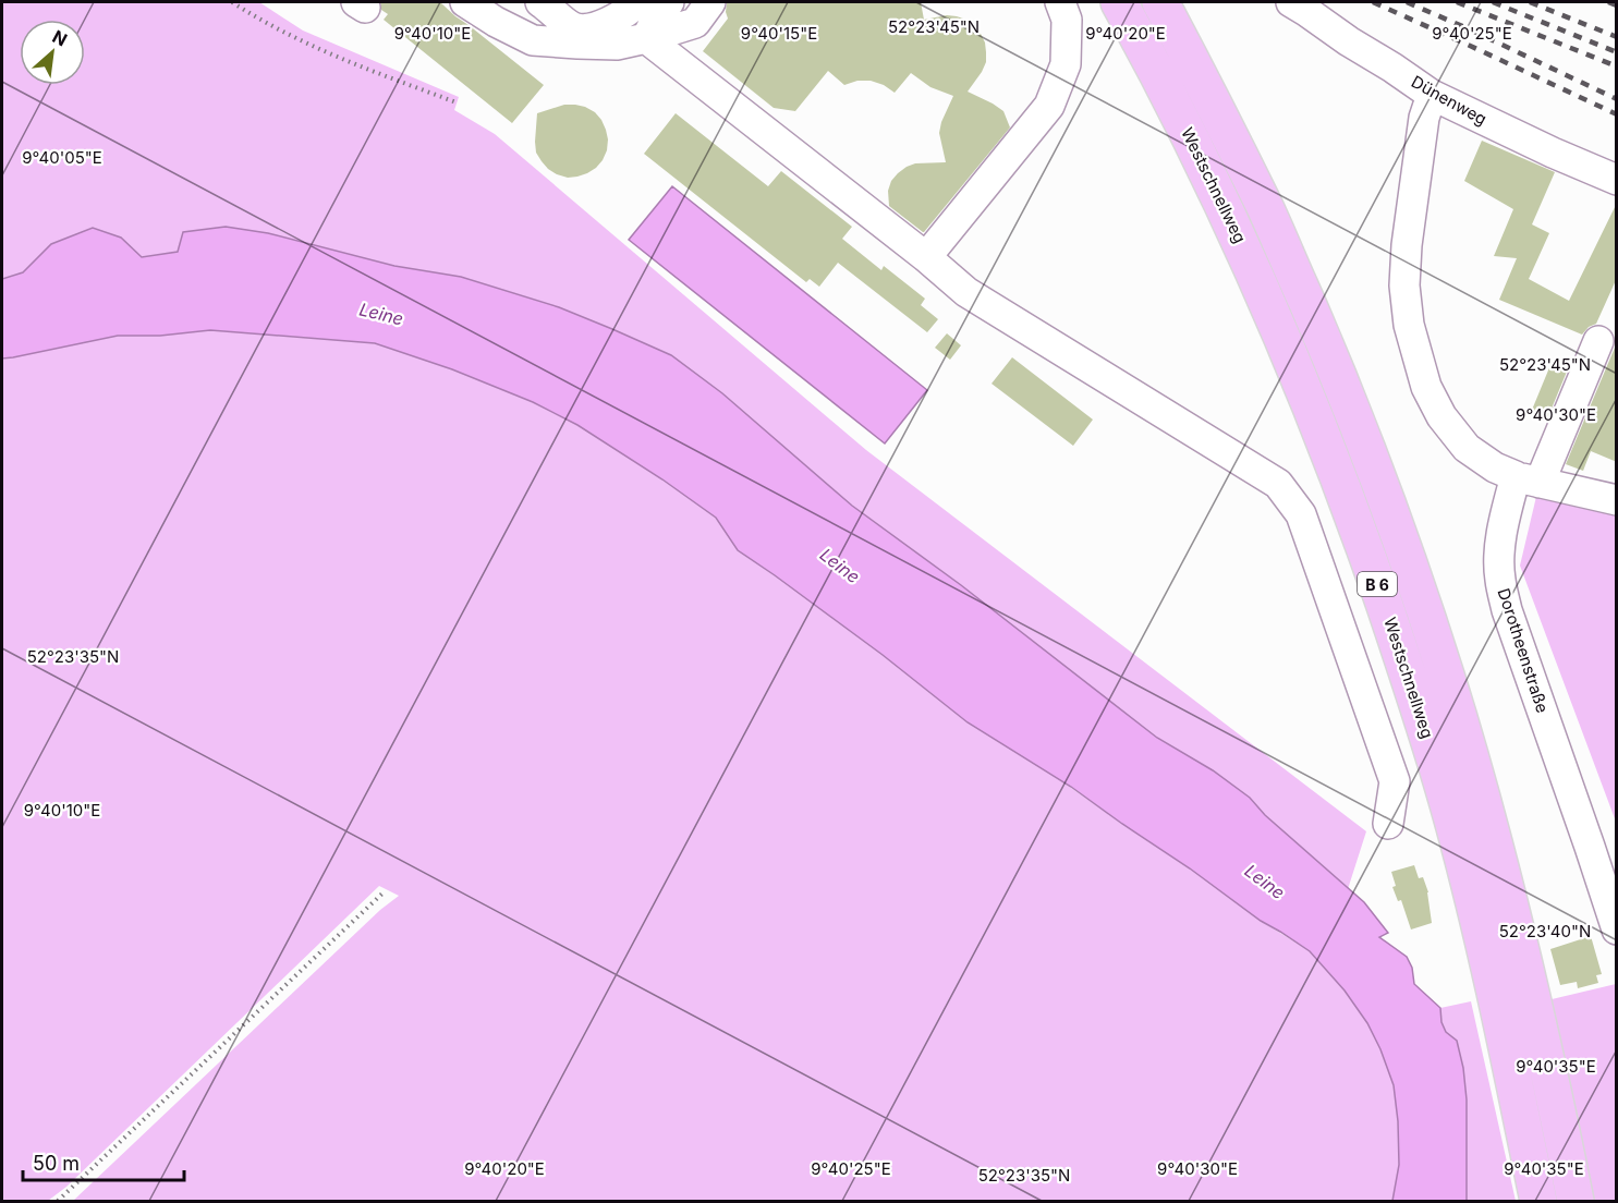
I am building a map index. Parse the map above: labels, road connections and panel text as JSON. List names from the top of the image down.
{
  "streets": {
    "highway": ["Westschnellweg", "B 6"],
    "street": ["Dünenweg", "Dorotheenstraße"]
  },
  "water": ["Leine"],
  "scale_bar": "50 m",
  "north": "top right",
  "coordinates": [
    "52°23'45\"N",
    "9°40'10\"E",
    "9°40'15\"E",
    "9°40'20\"E",
    "9°40'25\"E",
    "9°40'05\"E",
    "9°40'30\"E",
    "52°23'35\"N",
    "52°23'40\"N",
    "9°40'35\"E"
  ]
}
